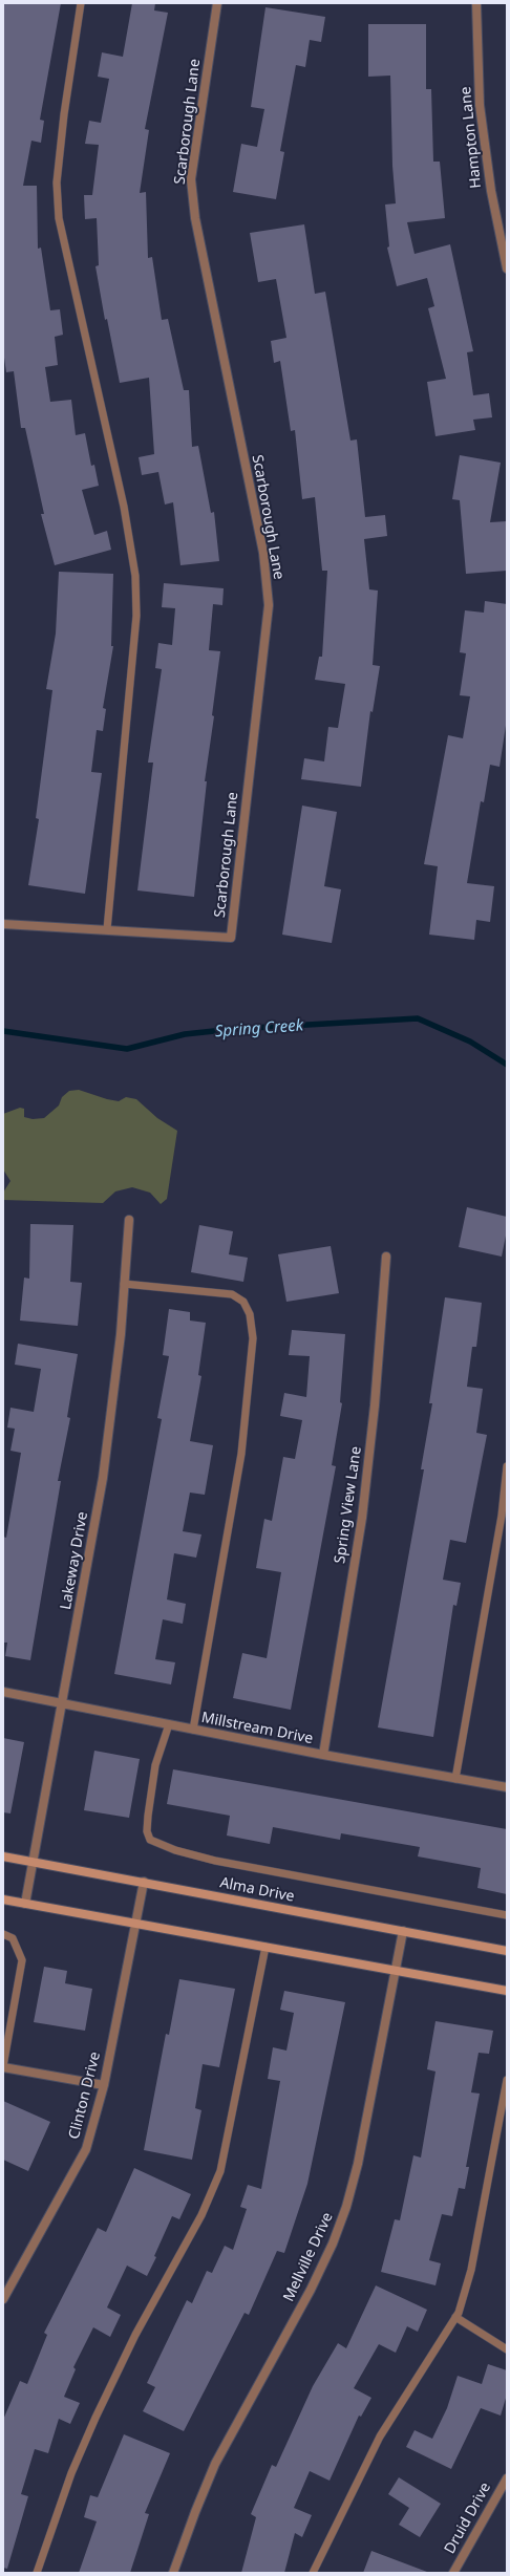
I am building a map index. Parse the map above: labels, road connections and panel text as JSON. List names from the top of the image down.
{
  "streets": {
    "main road": ["Alma Drive"],
    "street": [
      "Scarborough Lane",
      "Hampton Lane",
      "Spring View Lane",
      "Lakeway Drive",
      "Millstream Drive",
      "Clinton Drive",
      "Mellville Drive",
      "Druid Drive"
    ]
  },
  "crossings": [
    ["Spring View Lane", "Millstream Drive"],
    ["Lakeway Drive", "Millstream Drive"],
    ["Lakeway Drive", "Alma Drive"],
    ["Alma Drive", "Clinton Drive"],
    ["Alma Drive", "Mellville Drive"]
  ],
  "water": ["Spring Creek"]
}
